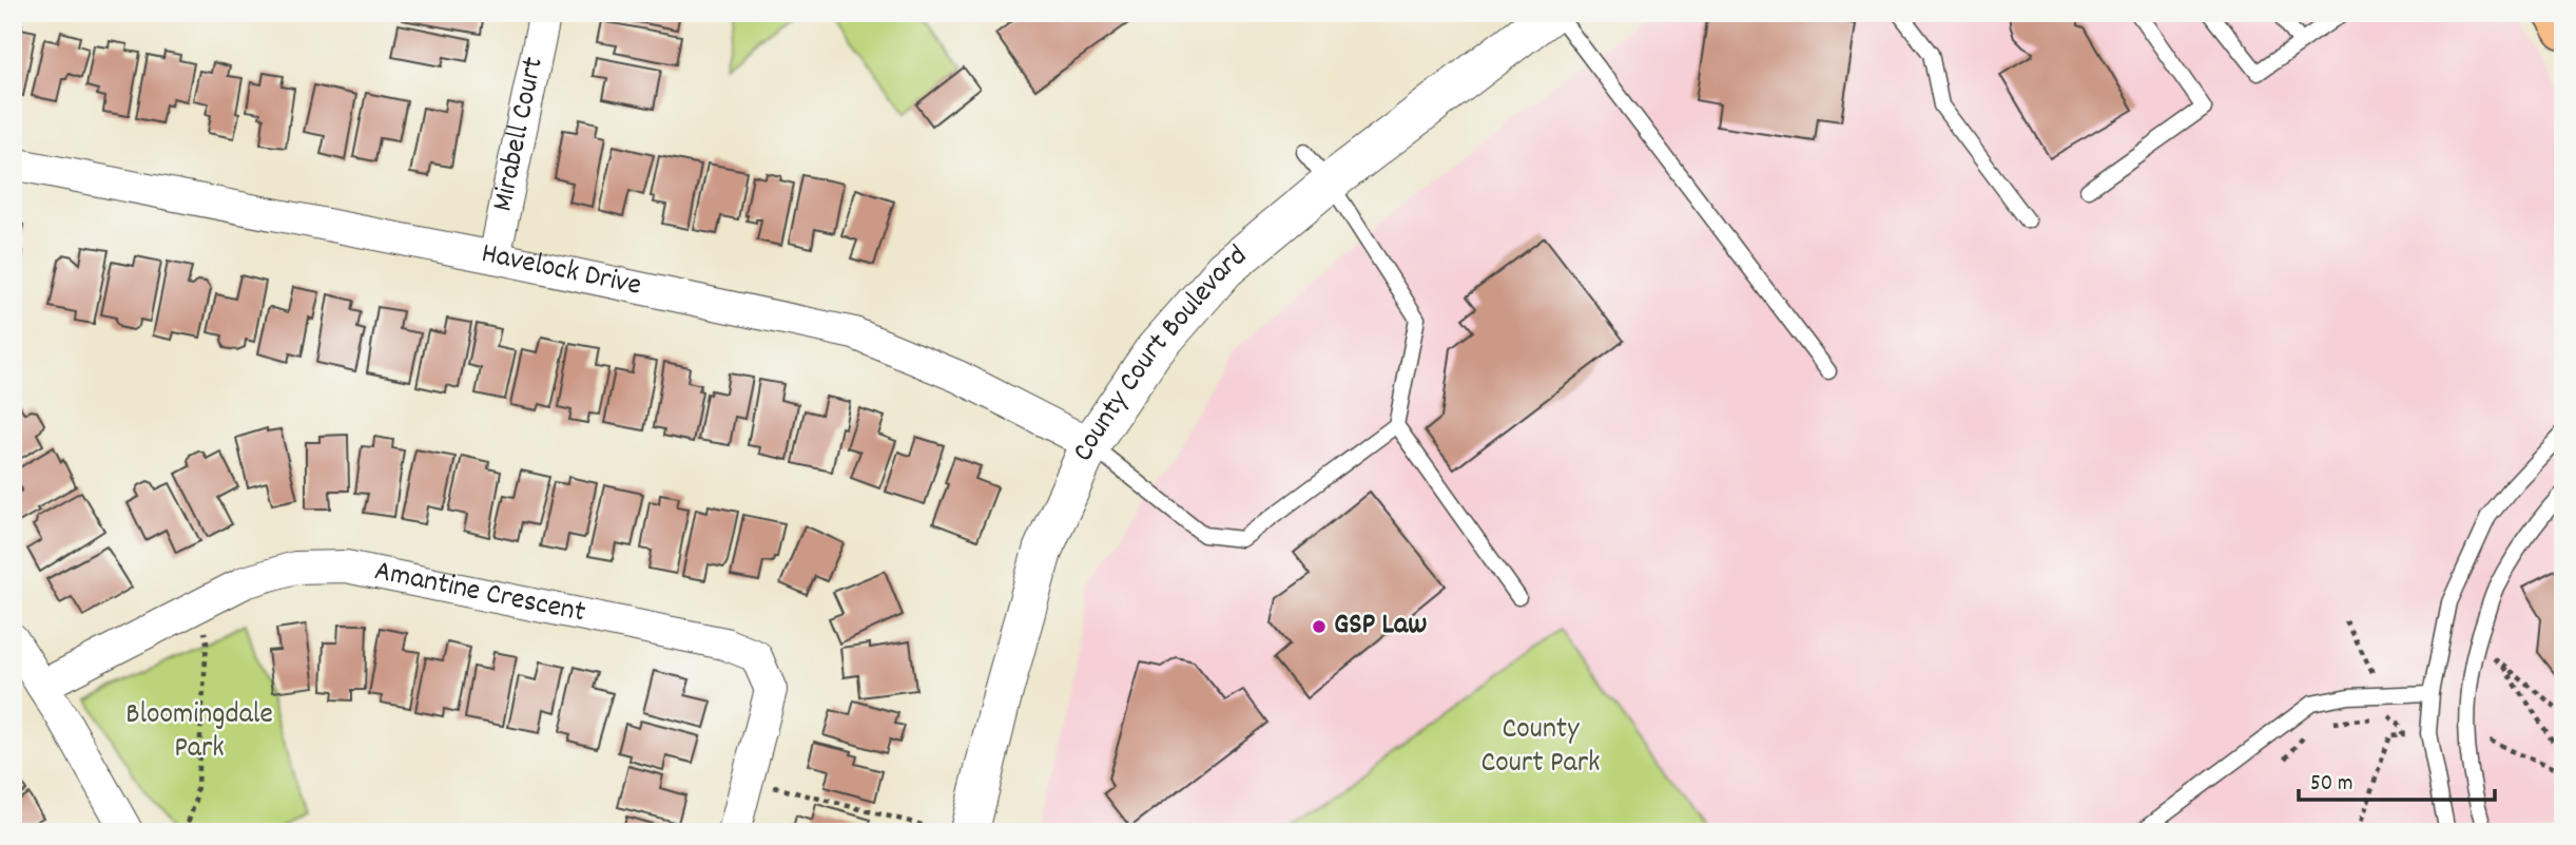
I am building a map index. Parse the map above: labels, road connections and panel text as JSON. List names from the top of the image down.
{
  "streets": {
    "street": [
      "Mirabell Court",
      "Havelock Drive",
      "County Court Boulevard",
      "Amantine Crescent"
    ]
  },
  "crossings": [
    ["Mirabell Court", "Havelock Drive"],
    ["Havelock Drive", "County Court Boulevard"]
  ],
  "parks": ["Bloomingdale Park", "County Court Park"],
  "places": ["GSP Law"],
  "scale_bar": "50 m"
}
